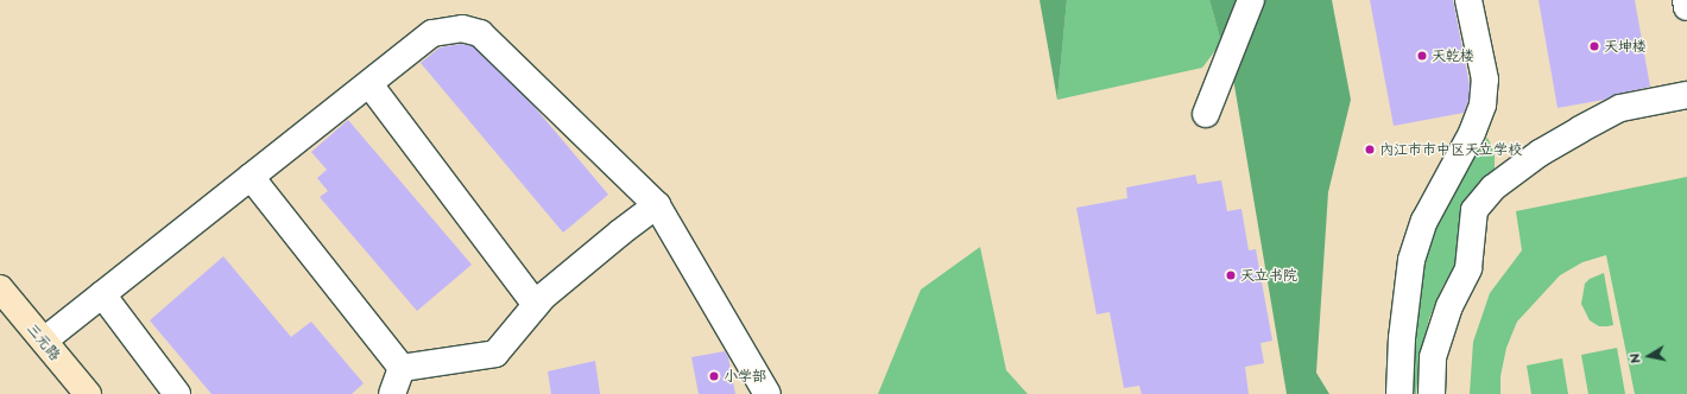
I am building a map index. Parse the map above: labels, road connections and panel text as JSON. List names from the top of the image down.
{
  "streets": {
    "main road": ["三元路"]
  },
  "places": [
    "天坤楼",
    "天乾楼",
    "内江市市中区天立学校",
    "天立书院",
    "小学部"
  ],
  "north": "left"
}
